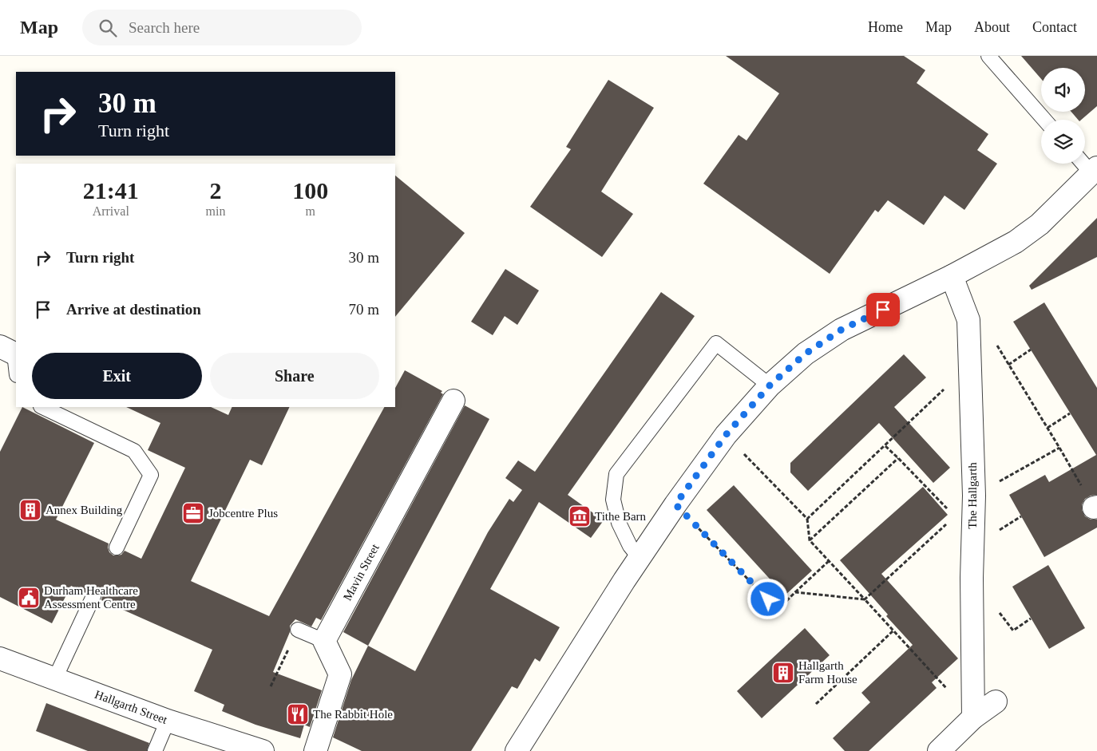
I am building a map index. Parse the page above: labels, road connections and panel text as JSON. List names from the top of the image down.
{
  "streets": {
    "street": ["The Hallgarth", "Mavin Street", "Hallgarth Street"]
  },
  "places": {
    "building": ["Annex Building", "Hallgarth Farm House"],
    "office": ["Jobcentre Plus"],
    "museum": ["Tithe Barn"],
    "public building": ["Durham Healthcare Assessment Centre"],
    "restaurant": ["The Rabbit Hole"]
  },
  "page": {
    "header": "Map",
    "search": "Search here",
    "nav": [
      "Home",
      "Map",
      "About",
      "Contact"
    ],
    "turn": ["30 m", "Turn right"],
    "eta": [
      "21:41",
      "Arrival",
      "2",
      "min",
      "100",
      "m"
    ],
    "list": [
      {
        "name": "Turn right",
        "value": "30 m"
      },
      {
        "name": "Arrive at destination",
        "value": "70 m"
      }
    ],
    "buttons": ["Exit", "Share"]
  }
}
